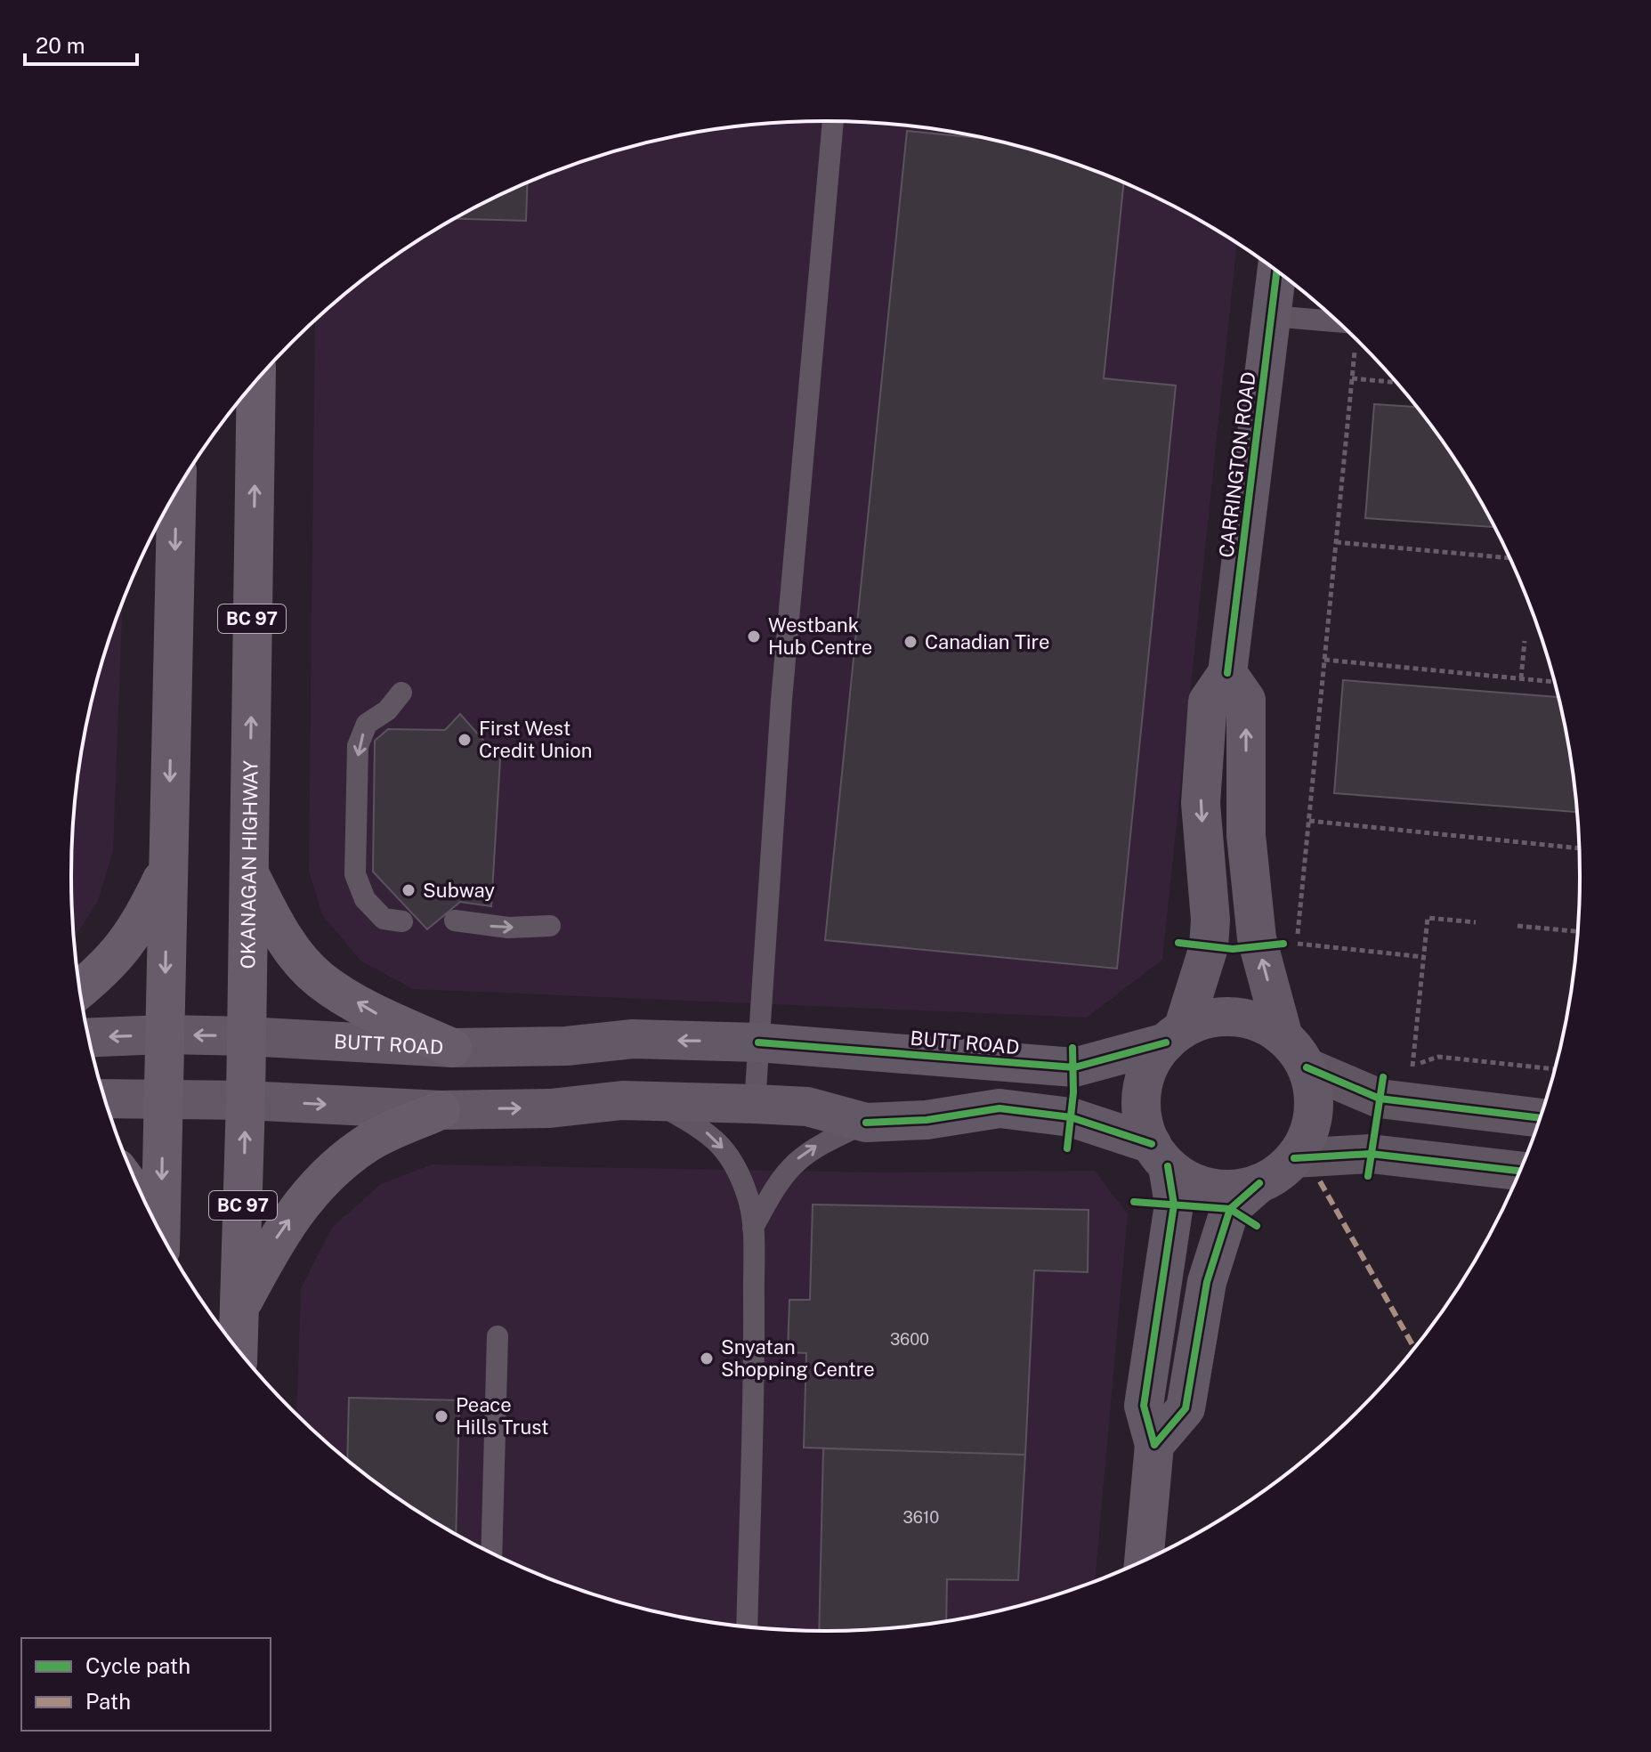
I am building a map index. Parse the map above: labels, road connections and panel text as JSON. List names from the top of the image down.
{
  "streets": {
    "highway": ["BC 97", "OKANAGAN HIGHWAY"],
    "street": ["CARRINGTON ROAD", "BUTT ROAD"]
  },
  "crossings": [
    ["CARRINGTON ROAD", "BUTT ROAD"],
    ["OKANAGAN HIGHWAY", "BUTT ROAD"]
  ],
  "places": [
    "Westbank Hub Centre",
    "Canadian Tire",
    "First West Credit Union",
    "Subway",
    "Snyatan Shopping Centre",
    "Peace Hills Trust"
  ],
  "house_numbers": ["3600", "3610"],
  "legend": ["Cycle path", "Path"],
  "scale_bar": "20 m"
}
